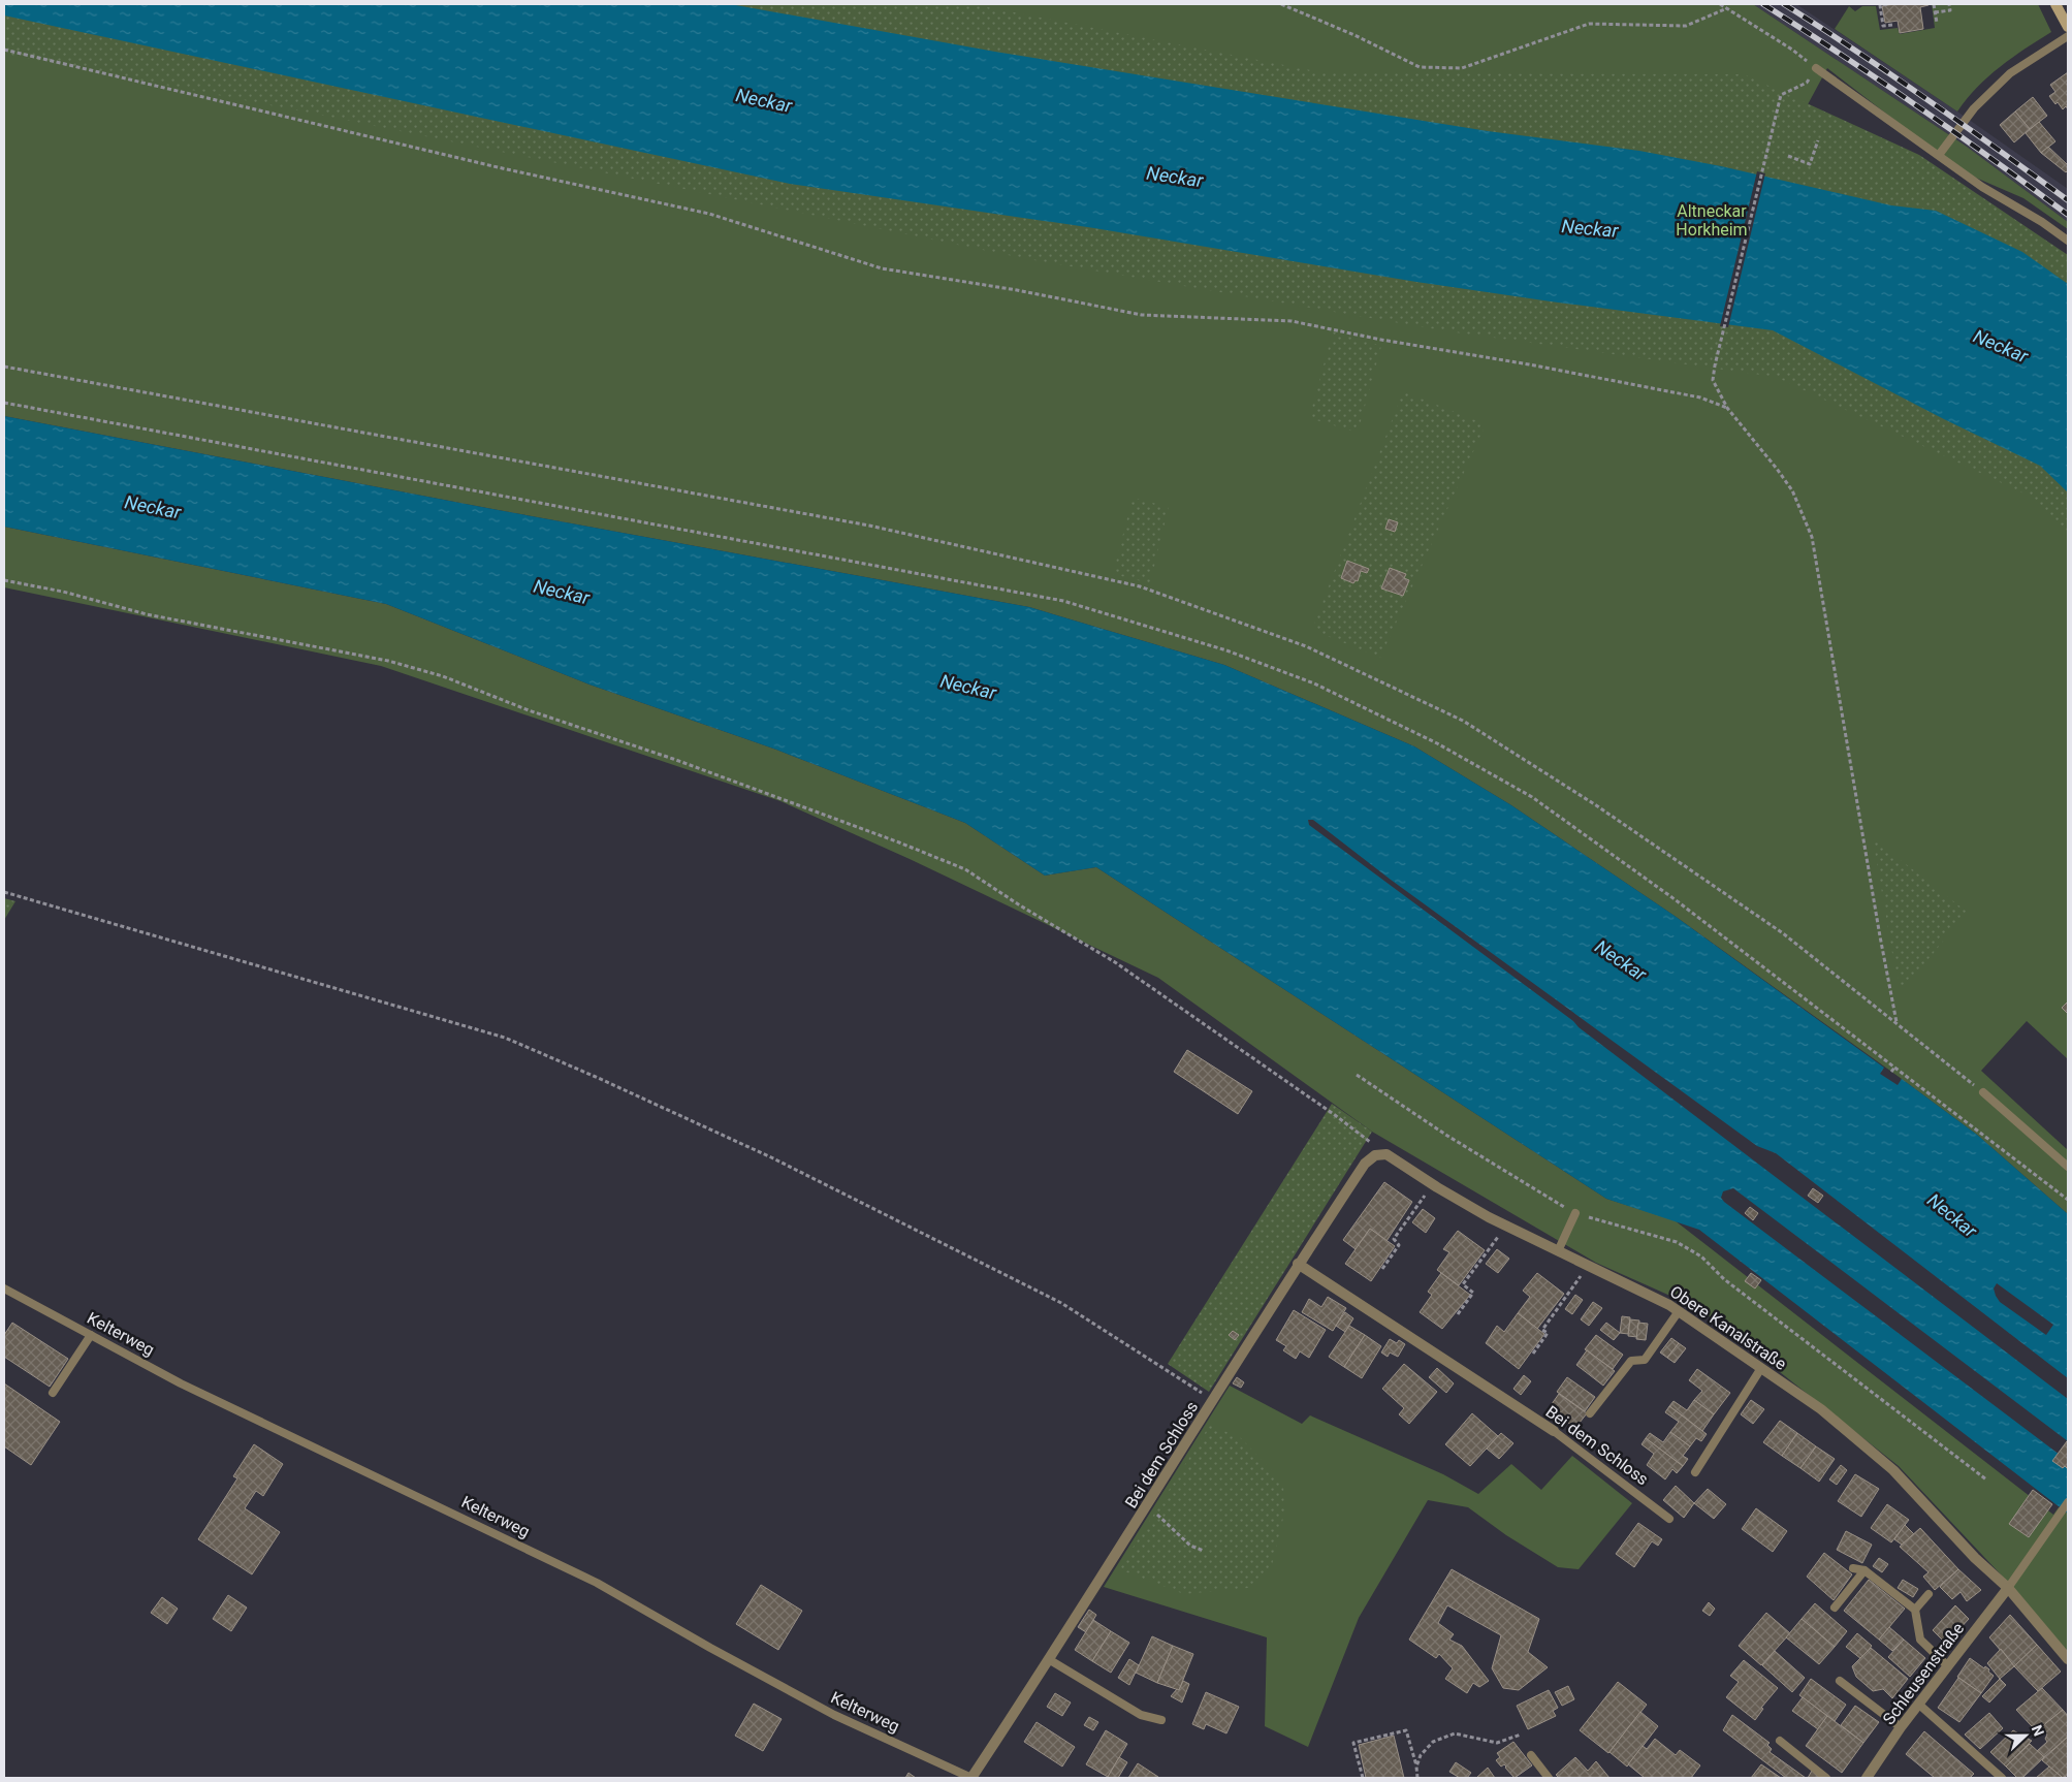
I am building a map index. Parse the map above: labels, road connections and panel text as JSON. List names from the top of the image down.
{
  "streets": {
    "street": ["Obere Kanalstraße", "Bei dem Schloss", "Schleusenstraße"],
    "lane": ["Kelterweg"]
  },
  "crossings": [
    ["Obere Kanalstraße", "Bei dem Schloss"],
    ["Obere Kanalstraße", "Schleusenstraße"],
    ["Kelterweg", "Bei dem Schloss"]
  ],
  "water": ["Neckar"],
  "parks": ["Altneckar Horkheim"],
  "north": "right"
}
